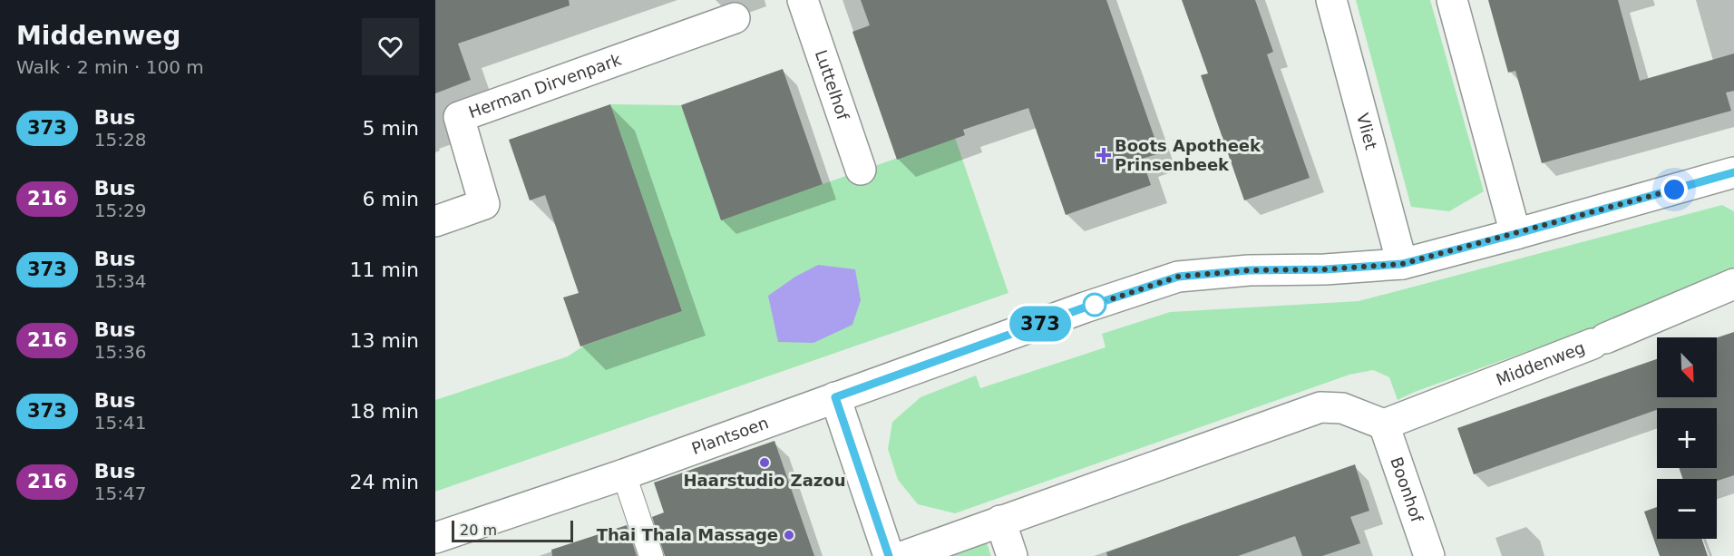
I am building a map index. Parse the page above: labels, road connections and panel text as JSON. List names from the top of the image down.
{
  "streets": {
    "street": [
      "Luttelhof",
      "Herman Dirvenpark",
      "Vliet",
      "Middenweg",
      "Plantsoen",
      "Boonhof"
    ]
  },
  "crossings": [
    ["Middenweg", "Boonhof"]
  ],
  "places": {
    "health": ["Boots Apotheek Prinsenbeek"],
    "other": ["Haarstudio Zazou", "Thai Thala Massage"]
  },
  "lines": ["bus line 373"],
  "scale_bar": "20 m",
  "north": "bottom right",
  "page": {
    "heading": ["Middenweg", "Walk · 2 min · 100 m"],
    "on_map": "373",
    "list": [
      {
        "mark": "373",
        "name": "Bus",
        "note": "15:28",
        "value": "5 min"
      },
      {
        "mark": "216",
        "name": "Bus",
        "note": "15:29",
        "value": "6 min"
      },
      {
        "mark": "373",
        "name": "Bus",
        "note": "15:34",
        "value": "11 min"
      },
      {
        "mark": "216",
        "name": "Bus",
        "note": "15:36",
        "value": "13 min"
      },
      {
        "mark": "373",
        "name": "Bus",
        "note": "15:41",
        "value": "18 min"
      },
      {
        "mark": "216",
        "name": "Bus",
        "note": "15:47",
        "value": "24 min"
      }
    ],
    "map_buttons": ["+", "−"],
    "scale": "20 m"
  }
}
